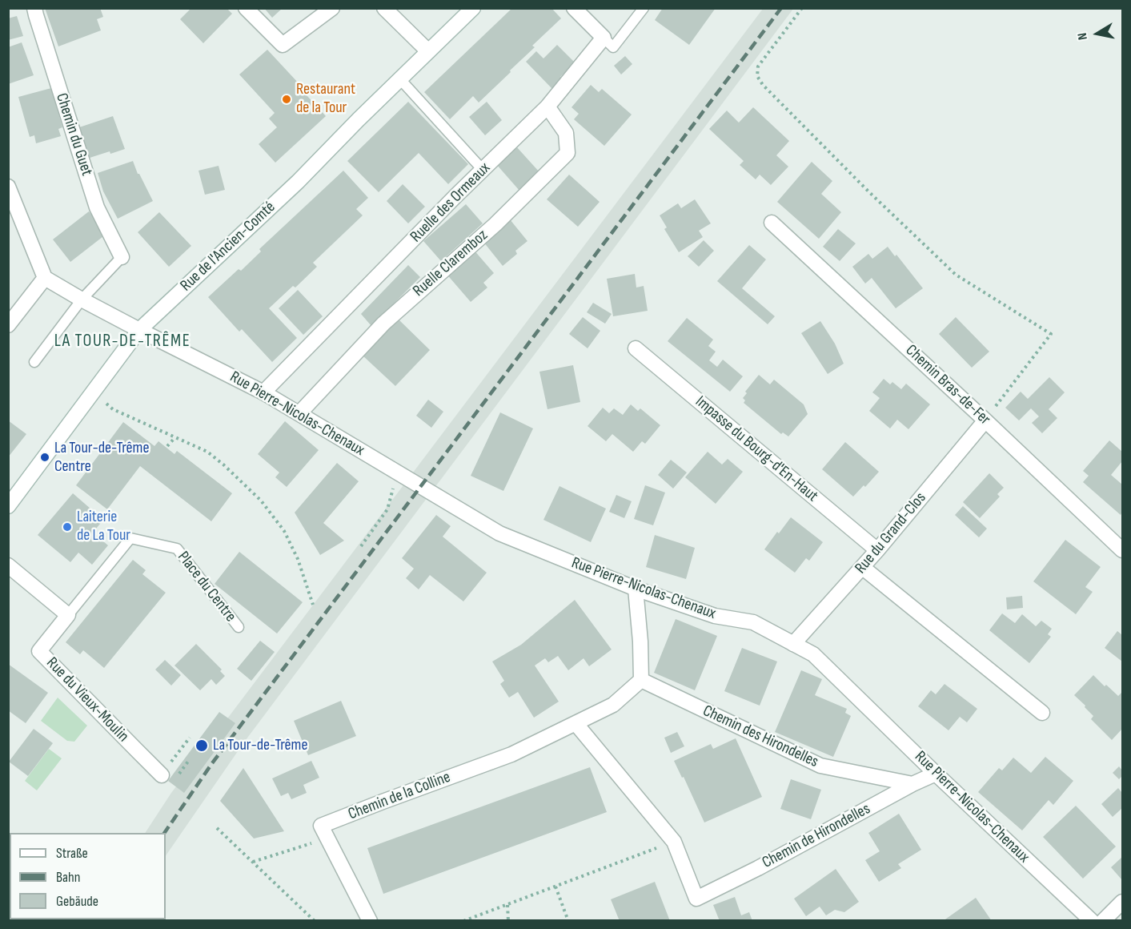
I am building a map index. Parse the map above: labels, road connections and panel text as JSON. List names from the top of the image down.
{
  "streets": {
    "street": [
      "Chemin du Guet",
      "Ruelle des Ormeaux",
      "Rue de l'Ancien-Comté",
      "Ruelle Claremboz",
      "Chemin Bras-de-Fer",
      "Rue Pierre-Nicolas-Chenaux",
      "Impasse du Bourg-d'En-Haut",
      "Rue du Grand-Clos",
      "Rue du Vieux-Moulin",
      "Chemin des Hirondelles",
      "Chemin de la Colline",
      "Chemin de Hirondelles"
    ],
    "lane": ["Place du Centre"]
  },
  "crossings": [
    ["Ruelle des Ormeaux", "Ruelle Claremboz"],
    ["Ruelle des Ormeaux", "Rue Pierre-Nicolas-Chenaux"],
    ["Rue de l'Ancien-Comté", "Rue Pierre-Nicolas-Chenaux"],
    ["Ruelle Claremboz", "Rue Pierre-Nicolas-Chenaux"],
    ["Chemin Bras-de-Fer", "Rue du Grand-Clos"],
    ["Rue Pierre-Nicolas-Chenaux", "Rue du Grand-Clos"],
    ["Rue Pierre-Nicolas-Chenaux", "Chemin de Hirondelles"],
    ["Impasse du Bourg-d'En-Haut", "Rue du Grand-Clos"],
    ["Place du Centre", "Rue du Vieux-Moulin"],
    ["Chemin des Hirondelles", "Chemin de la Colline"],
    ["Chemin des Hirondelles", "Chemin de Hirondelles"]
  ],
  "districts": ["LA TOUR-DE-TRÊME"],
  "places": [
    "Restaurant de la Tour",
    "La Tour-de-Trême Centre",
    "Laiterie de La Tour",
    "La Tour-de-Trême"
  ],
  "legend": ["Straße", "Bahn", "Gebäude"],
  "north": "left"
}
